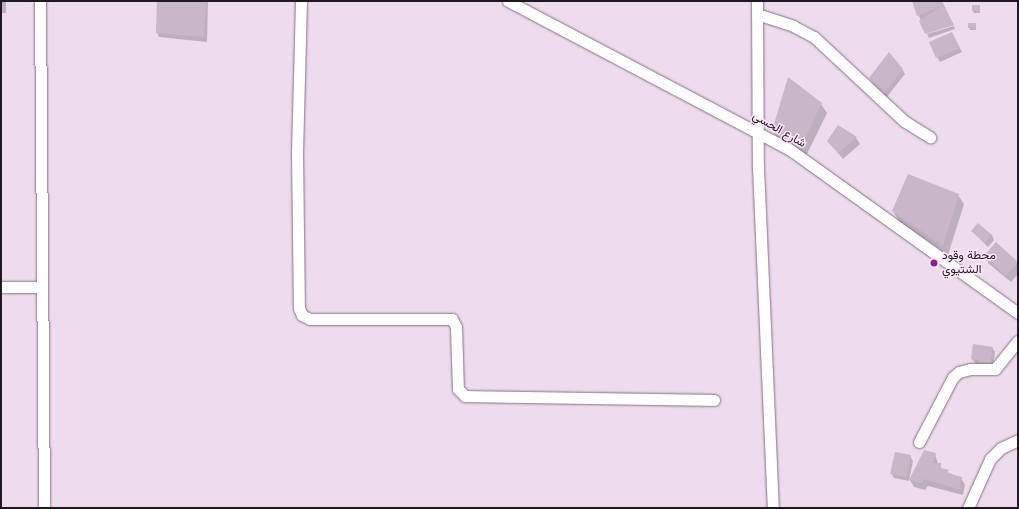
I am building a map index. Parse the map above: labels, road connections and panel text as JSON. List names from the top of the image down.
{
  "streets": {
    "street": ["شارع الحسي"]
  },
  "places": ["محطة وقود الشتيوي"]
}
